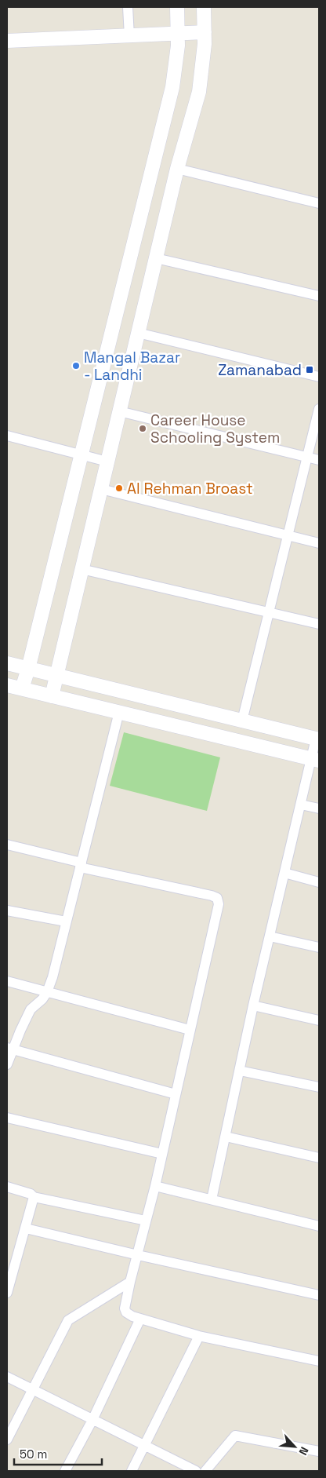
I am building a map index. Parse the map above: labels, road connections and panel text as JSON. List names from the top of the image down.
{
  "places": {
    "other": ["Mangal Bazar - Landhi", "Career House Schooling System", "Al Rehman Broast"],
    "transit": ["Zamanabad"]
  },
  "scale_bar": "50 m",
  "north": "bottom right"
}
